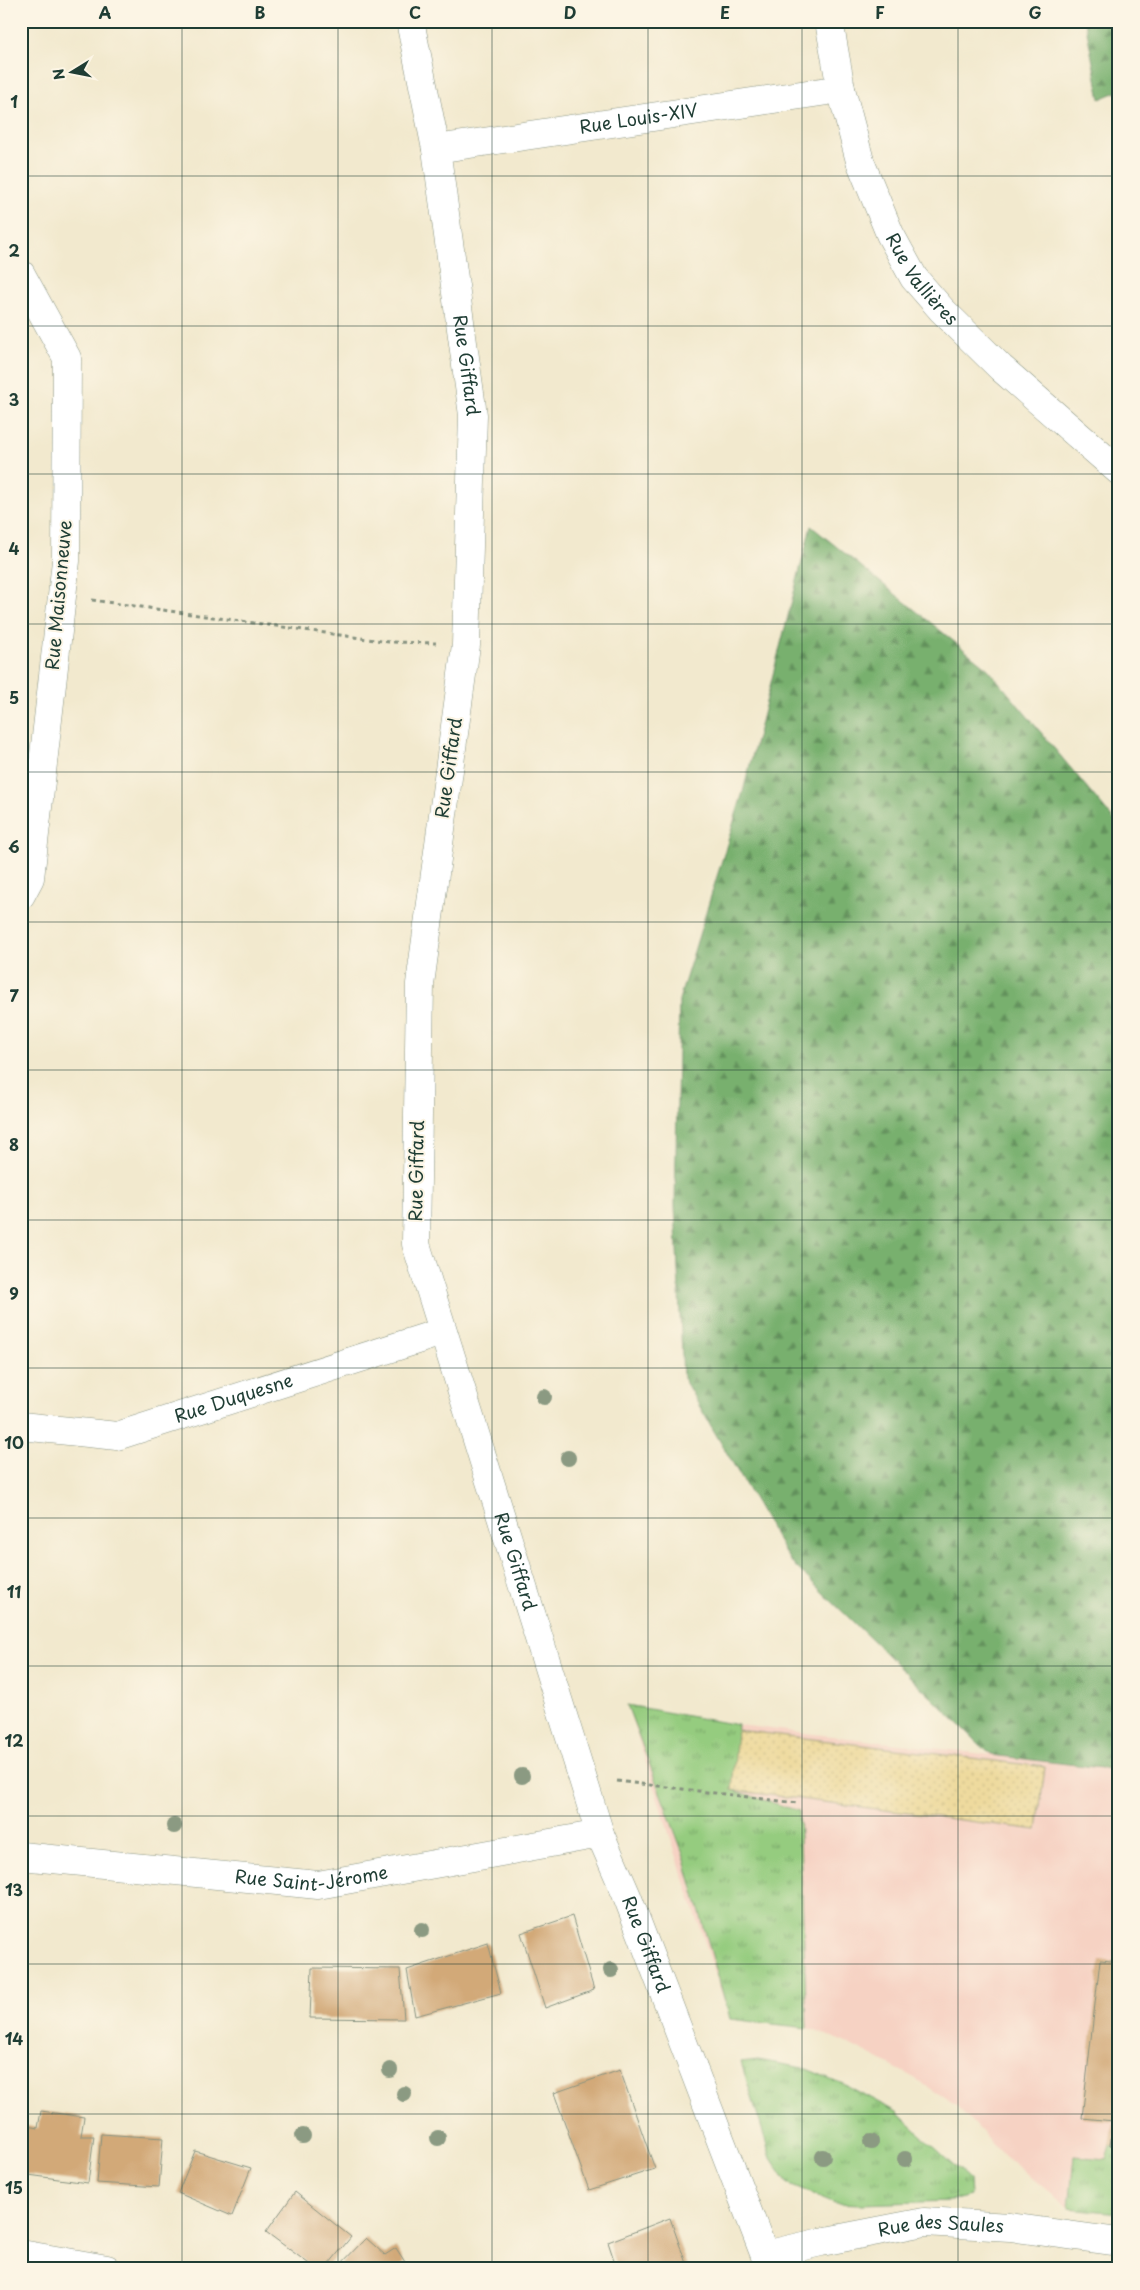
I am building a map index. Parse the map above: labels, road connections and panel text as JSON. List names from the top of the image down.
{
  "streets": {
    "street": [
      "Rue Louis-XIV",
      "Rue Vallières",
      "Rue Giffard",
      "Rue Maisonneuve",
      "Rue Duquesne",
      "Rue Saint-Jérome",
      "Rue des Saules"
    ]
  },
  "crossings": [
    ["Rue Louis-XIV", "Rue Vallières"],
    ["Rue Louis-XIV", "Rue Giffard"],
    ["Rue Giffard", "Rue Duquesne"],
    ["Rue Giffard", "Rue Saint-Jérome"],
    ["Rue Giffard", "Rue des Saules"]
  ],
  "north": "left",
  "grid": {
    "columns": [
      "A",
      "B",
      "C",
      "D",
      "E",
      "F",
      "G"
    ],
    "rows": [
      "1",
      "2",
      "3",
      "4",
      "5",
      "6",
      "7",
      "8",
      "9",
      "10",
      "11",
      "12",
      "13",
      "14",
      "15"
    ]
  }
}
